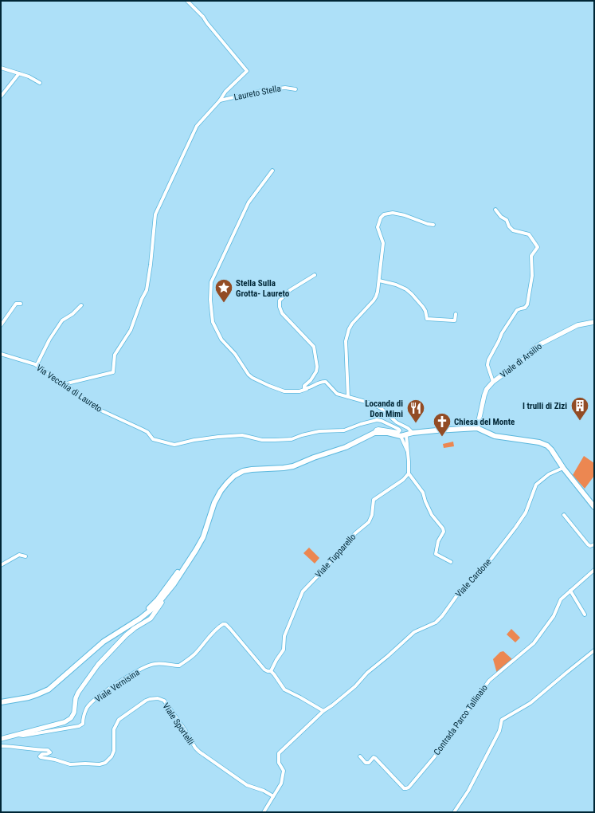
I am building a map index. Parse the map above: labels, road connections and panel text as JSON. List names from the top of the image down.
{
  "streets": {
    "street": [
      "Laureto Stella",
      "Viale di Arsilio",
      "Via Vecchia di Laureto",
      "Viale Tupparello",
      "Viale Cardone",
      "Viale Vernisina",
      "Contrada Parco Tallinaio",
      "Viale Sportelli"
    ]
  },
  "crossings": [
    ["Viale Tupparello", "Viale Vernisina"],
    ["Viale Cardone", "Viale Sportelli"]
  ],
  "places": {
    "place": ["Stella Sulla Grotta- Laureto"],
    "building": ["I trulli di Zizi"],
    "restaurant": ["Locanda di Don Mimi"],
    "church": ["Chiesa del Monte"]
  }
}
